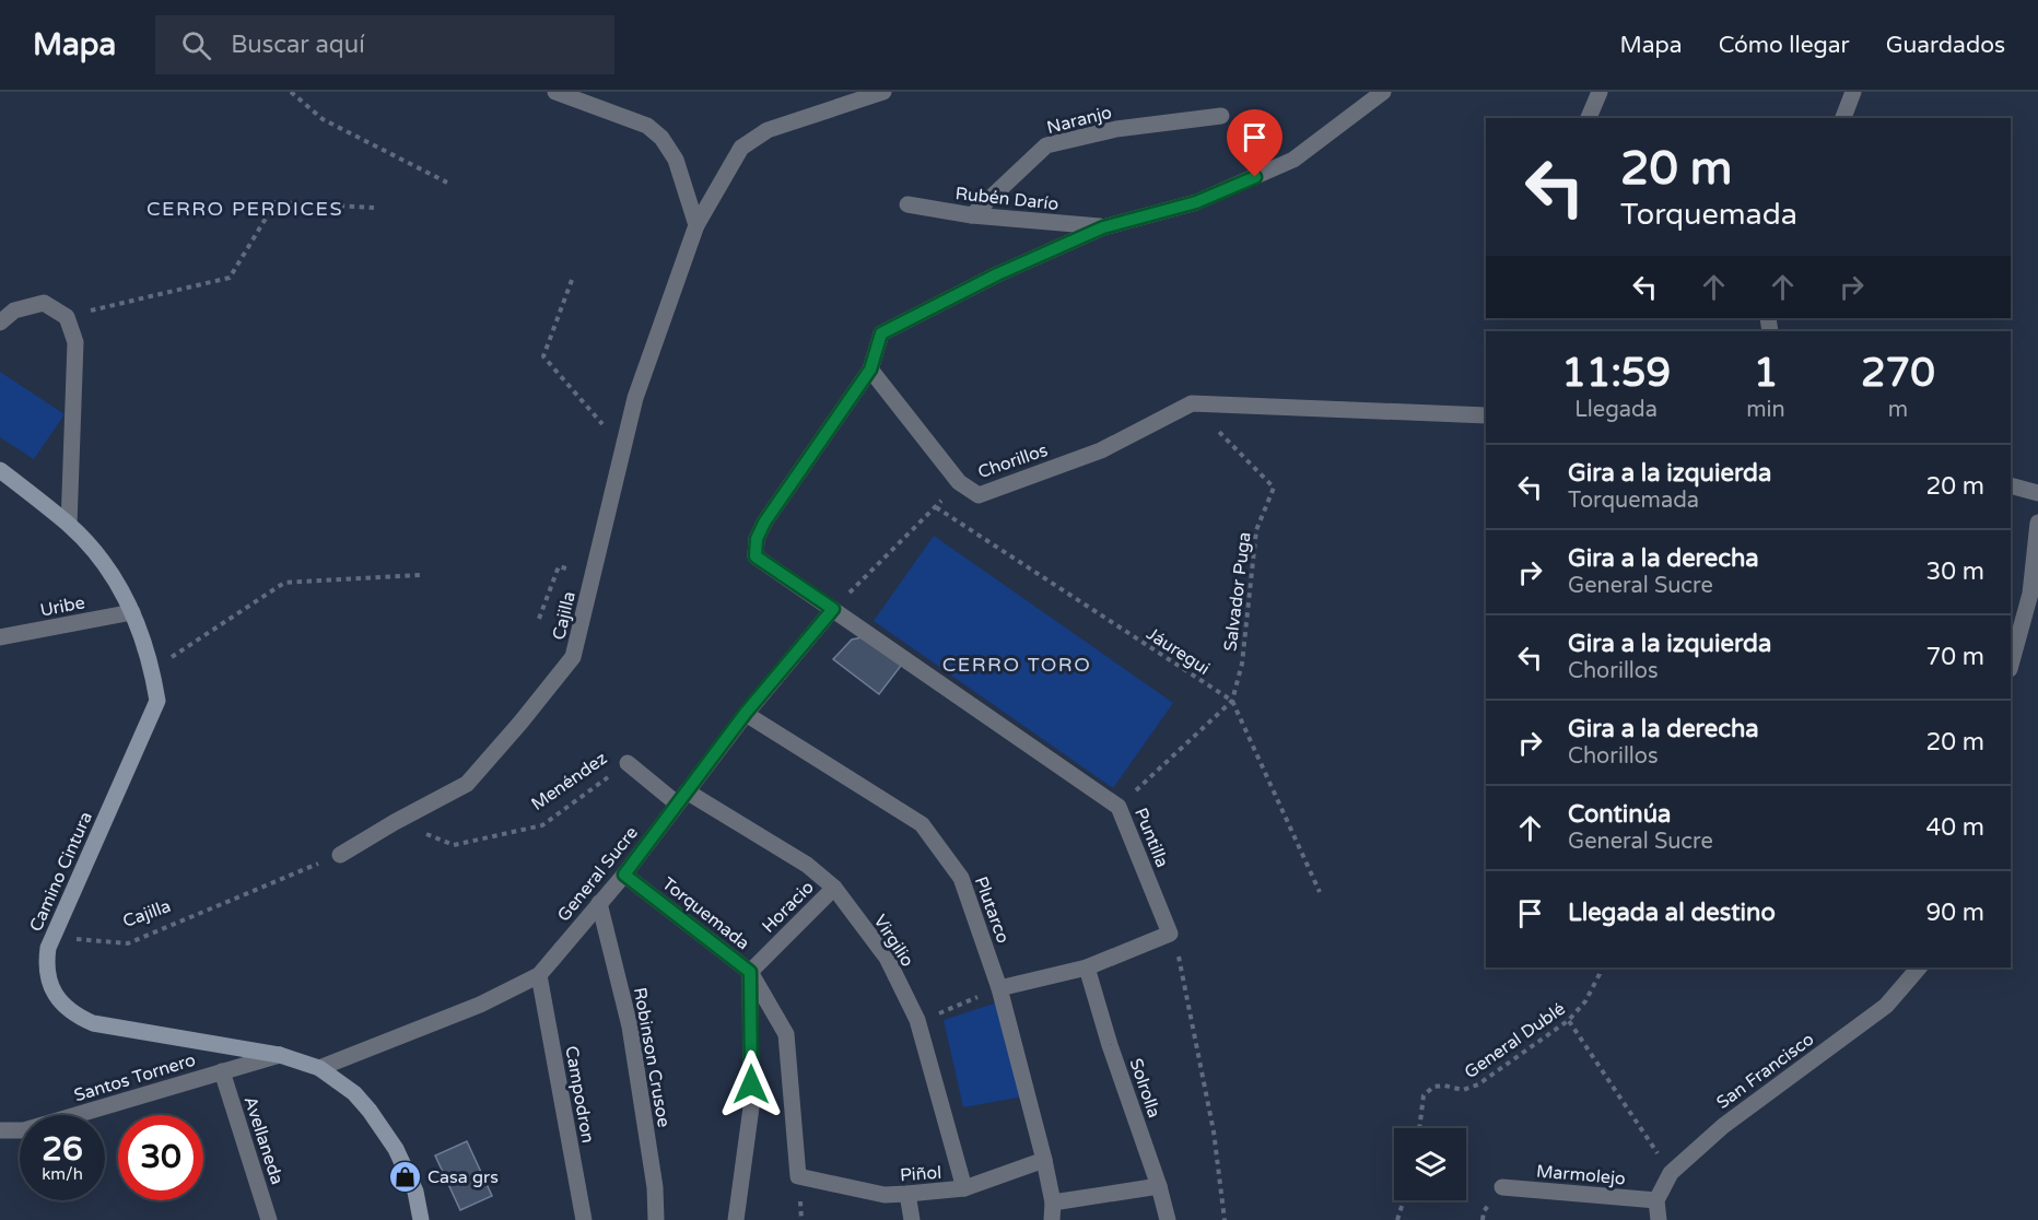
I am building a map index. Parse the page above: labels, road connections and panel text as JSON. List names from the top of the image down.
{
  "streets": {
    "main road": ["Camino Cintura"],
    "street": [
      "Naranjo",
      "Rubén Darío",
      "Chorillos",
      "Uribe",
      "Cajilla",
      "Menéndez",
      "Puntilla",
      "General Sucre",
      "Horacio",
      "Plutarco",
      "Torquemada",
      "Virgilio",
      "Robinson Crusoe",
      "San Francisco",
      "Santos Tornero",
      "Solrolla",
      "Campodron",
      "Avellaneda",
      "Piñol",
      "Marmolejo"
    ],
    "path": ["Salvador Puga", "Jáuregui", "General Dublé"]
  },
  "crossings": [
    ["Naranjo", "Rubén Darío"],
    ["Chorillos", "Salvador Puga"],
    ["Salvador Puga", "Jáuregui"],
    ["Uribe", "Camino Cintura"],
    ["Cajilla", "Menéndez"],
    ["Cajilla", "Camino Cintura"],
    ["Menéndez", "General Sucre"],
    ["Menéndez", "Virgilio"],
    ["Puntilla", "General Sucre"],
    ["Camino Cintura", "General Sucre"],
    ["Camino Cintura", "Santos Tornero"],
    ["General Sucre", "Plutarco"],
    ["General Sucre", "Torquemada"],
    ["General Sucre", "Virgilio"],
    ["General Sucre", "Robinson Crusoe"],
    ["General Sucre", "Campodron"],
    ["Horacio", "Torquemada"],
    ["Horacio", "Virgilio"],
    ["Plutarco", "Piñol"],
    ["Torquemada", "Piñol"],
    ["Virgilio", "Piñol"],
    ["San Francisco", "Marmolejo"],
    ["Santos Tornero", "Avellaneda"]
  ],
  "districts": ["CERRO PERDICES", "CERRO TORO"],
  "places": {
    "shop": ["Casa grs"]
  },
  "page": {
    "header": "Mapa",
    "search": "Buscar aquí",
    "nav": ["Mapa", "Cómo llegar", "Guardados"],
    "turn": ["20 m", "Torquemada"],
    "eta": [
      "11:59",
      "Llegada",
      "1",
      "min",
      "270",
      "m"
    ],
    "list": [
      {
        "name": "Gira a la izquierda",
        "note": "Torquemada",
        "value": "20 m"
      },
      {
        "name": "Gira a la derecha",
        "note": "General Sucre",
        "value": "30 m"
      },
      {
        "name": "Gira a la izquierda",
        "note": "Chorillos",
        "value": "70 m"
      },
      {
        "name": "Gira a la derecha",
        "note": "Chorillos",
        "value": "20 m"
      },
      {
        "name": "Continúa",
        "note": "General Sucre",
        "value": "40 m"
      },
      {
        "name": "Llegada al destino",
        "value": "90 m"
      }
    ],
    "speed": "26 km/h",
    "limit": "30"
  }
}
